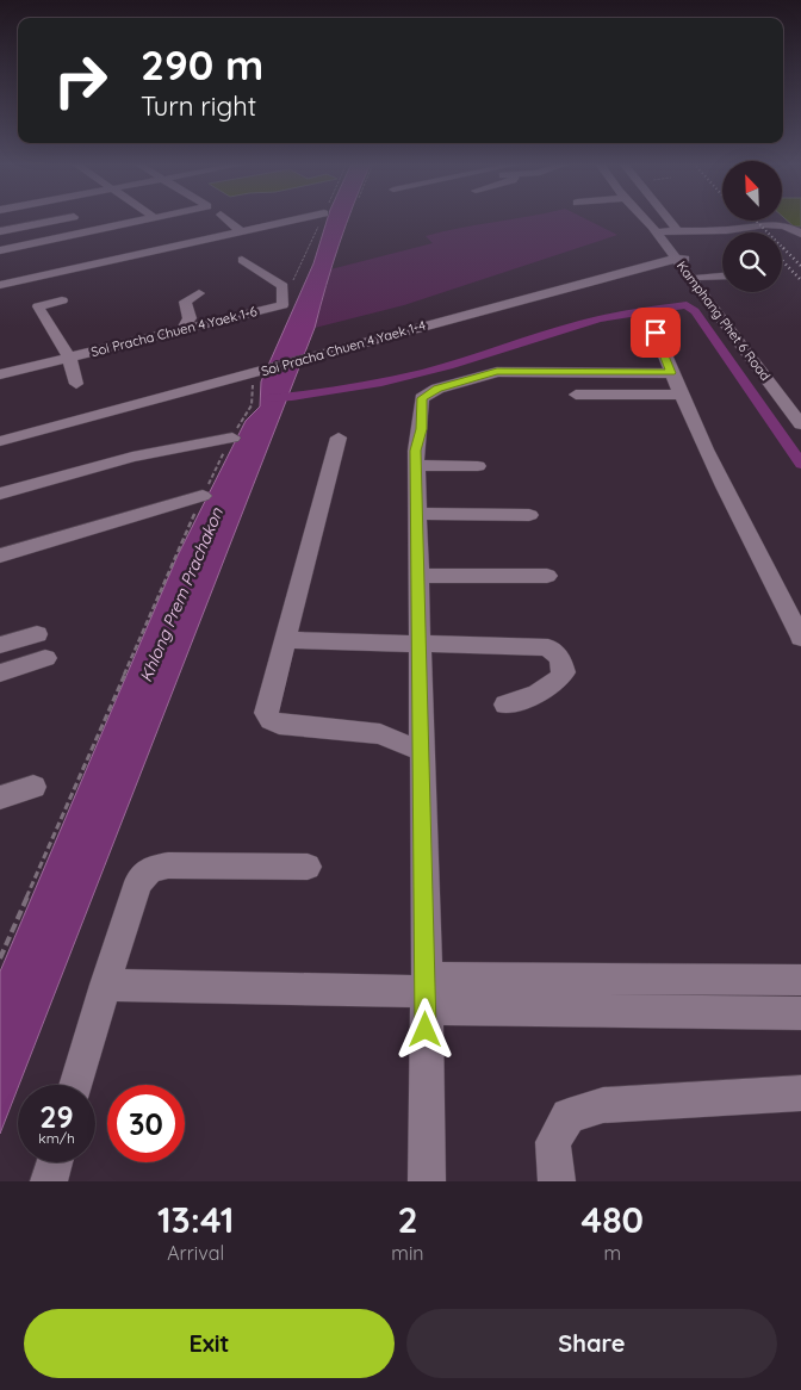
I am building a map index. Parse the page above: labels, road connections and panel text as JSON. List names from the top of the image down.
{
  "streets": {
    "street": ["Kamphang Phet 6 Road", "Soi Pracha Chuen 4 Yaek 1-6", "Soi Pracha Chuen 4 Yaek 1-4"]
  },
  "crossings": [
    ["Kamphang Phet 6 Road", "Soi Pracha Chuen 4 Yaek 1-4"]
  ],
  "water": ["Khlong Prem Prachakon"],
  "north": "top left",
  "page": {
    "turn": ["290 m", "Turn right"],
    "speed": "29 km/h",
    "limit": "30",
    "eta": [
      "13:41",
      "Arrival",
      "2",
      "min",
      "480",
      "m"
    ],
    "buttons": ["Exit", "Share"]
  }
}
